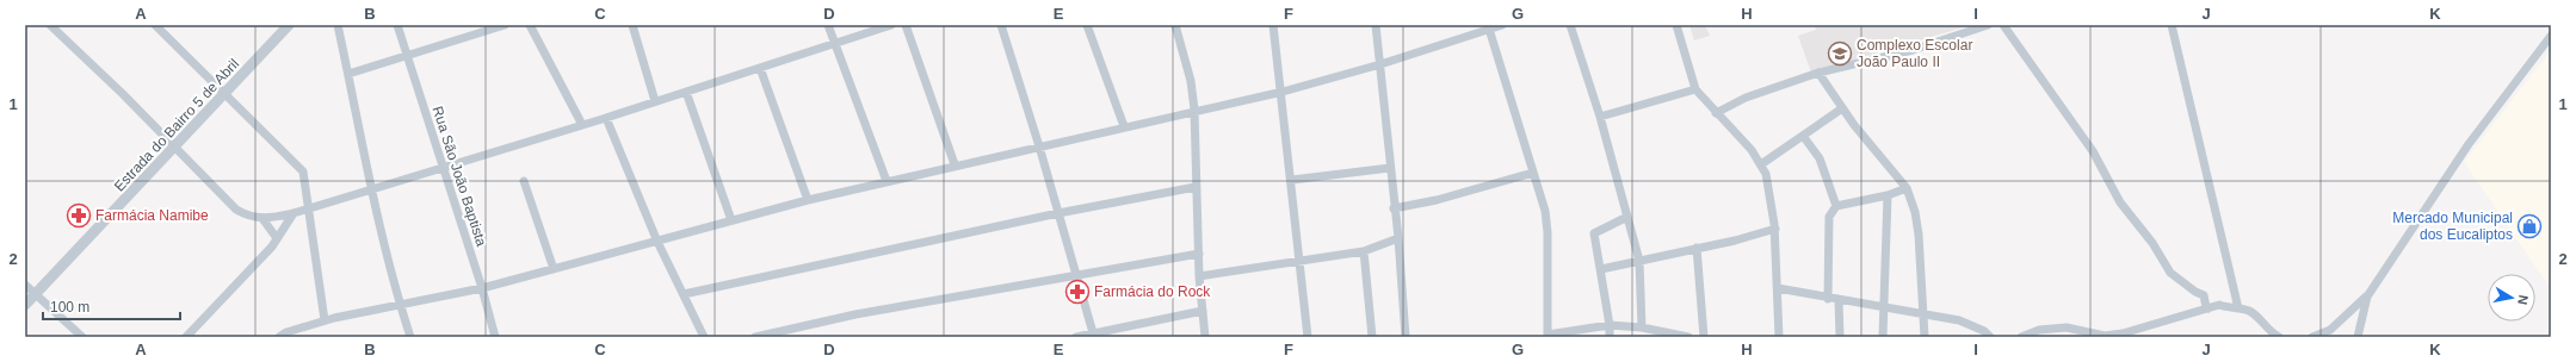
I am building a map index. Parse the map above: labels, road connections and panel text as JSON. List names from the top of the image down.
{
  "streets": {
    "street": ["Estrada do Bairro 5 de Abril", "Rua São João Baptista"]
  },
  "places": {
    "school or university": ["Complexo Escolar João Paulo II"],
    "pharmacy": ["Farmácia Namibe", "Farmácia do Rock"],
    "shop": ["Mercado Municipal dos Eucaliptos"]
  },
  "scale_bar": "100 m",
  "north": "right",
  "grid": {
    "columns": [
      "A",
      "B",
      "C",
      "D",
      "E",
      "F",
      "G",
      "H",
      "I",
      "J",
      "K"
    ],
    "rows": ["1", "2"]
  }
}
